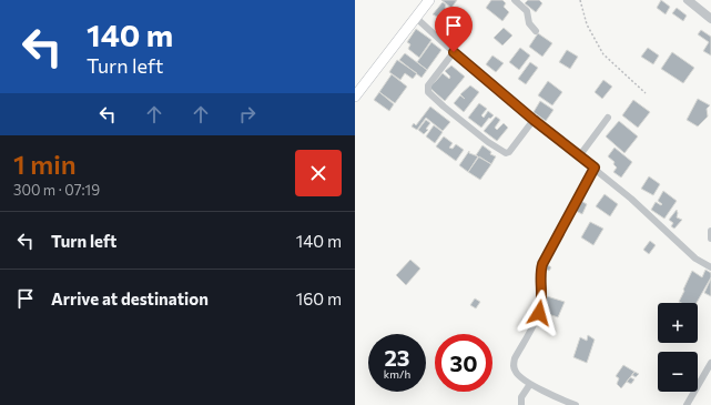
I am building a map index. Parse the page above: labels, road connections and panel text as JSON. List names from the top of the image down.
{
  "page": {
    "turn": ["140 m", "Turn left"],
    "heading": ["1 min", "300 m · 07:19"],
    "list": [
      {
        "name": "Turn left",
        "value": "140 m"
      },
      {
        "name": "Arrive at destination",
        "value": "160 m"
      }
    ],
    "map_buttons": ["+", "−"],
    "speed": "23 km/h",
    "limit": "30"
  }
}
